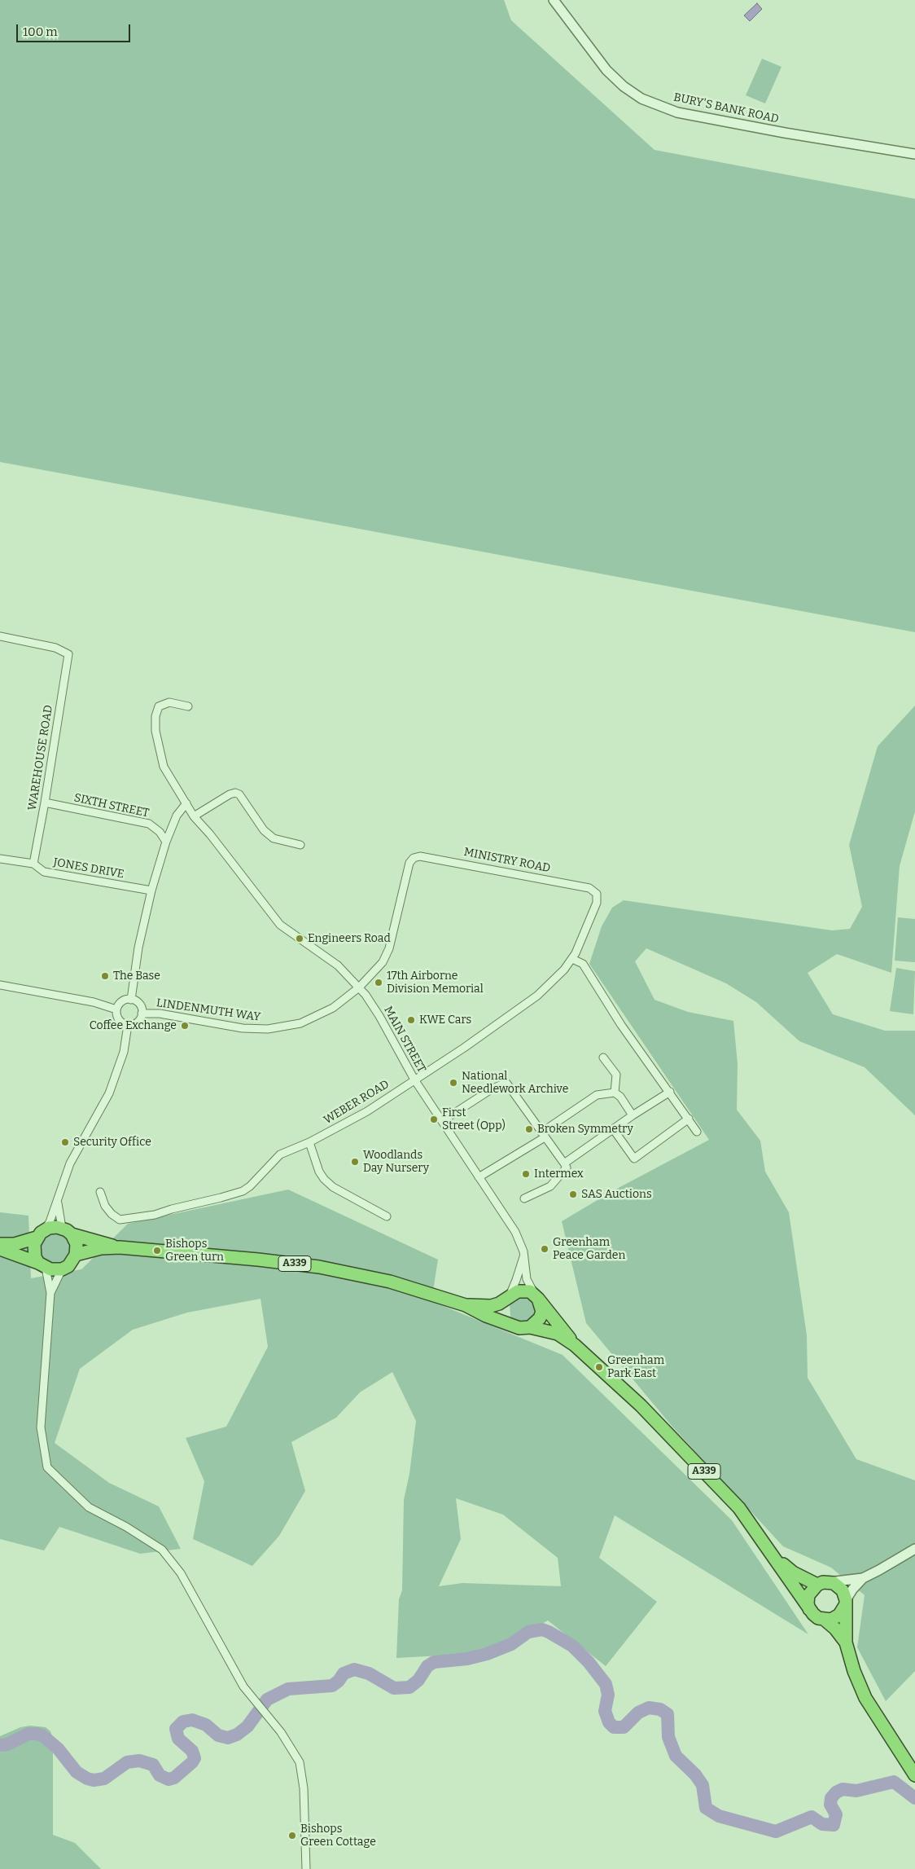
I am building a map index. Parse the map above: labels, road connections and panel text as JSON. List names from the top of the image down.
{
  "streets": {
    "highway": ["A339"],
    "street": [
      "BURY'S BANK ROAD",
      "WAREHOUSE ROAD",
      "SIXTH STREET",
      "MINISTRY ROAD",
      "JONES DRIVE",
      "LINDENMUTH WAY",
      "MAIN STREET",
      "WEBER ROAD"
    ]
  },
  "crossings": [
    ["WAREHOUSE ROAD", "SIXTH STREET"],
    ["WAREHOUSE ROAD", "JONES DRIVE"],
    ["MINISTRY ROAD", "LINDENMUTH WAY"],
    ["MINISTRY ROAD", "WEBER ROAD"],
    ["LINDENMUTH WAY", "MAIN STREET"],
    ["MAIN STREET", "WEBER ROAD"],
    ["MAIN STREET", "A339"]
  ],
  "places": [
    "Engineers Road",
    "The Base",
    "17th Airborne Division Memorial",
    "KWE Cars",
    "Coffee Exchange",
    "National Needlework Archive",
    "First Street (Opp)",
    "Broken Symmetry",
    "Security Office",
    "Woodlands Day Nursery",
    "Intermex",
    "SAS Auctions",
    "Greenham Peace Garden",
    "Bishops Green turn",
    "Greenham Park East",
    "Bishops Green Cottage"
  ],
  "scale_bar": "100 m"
}
